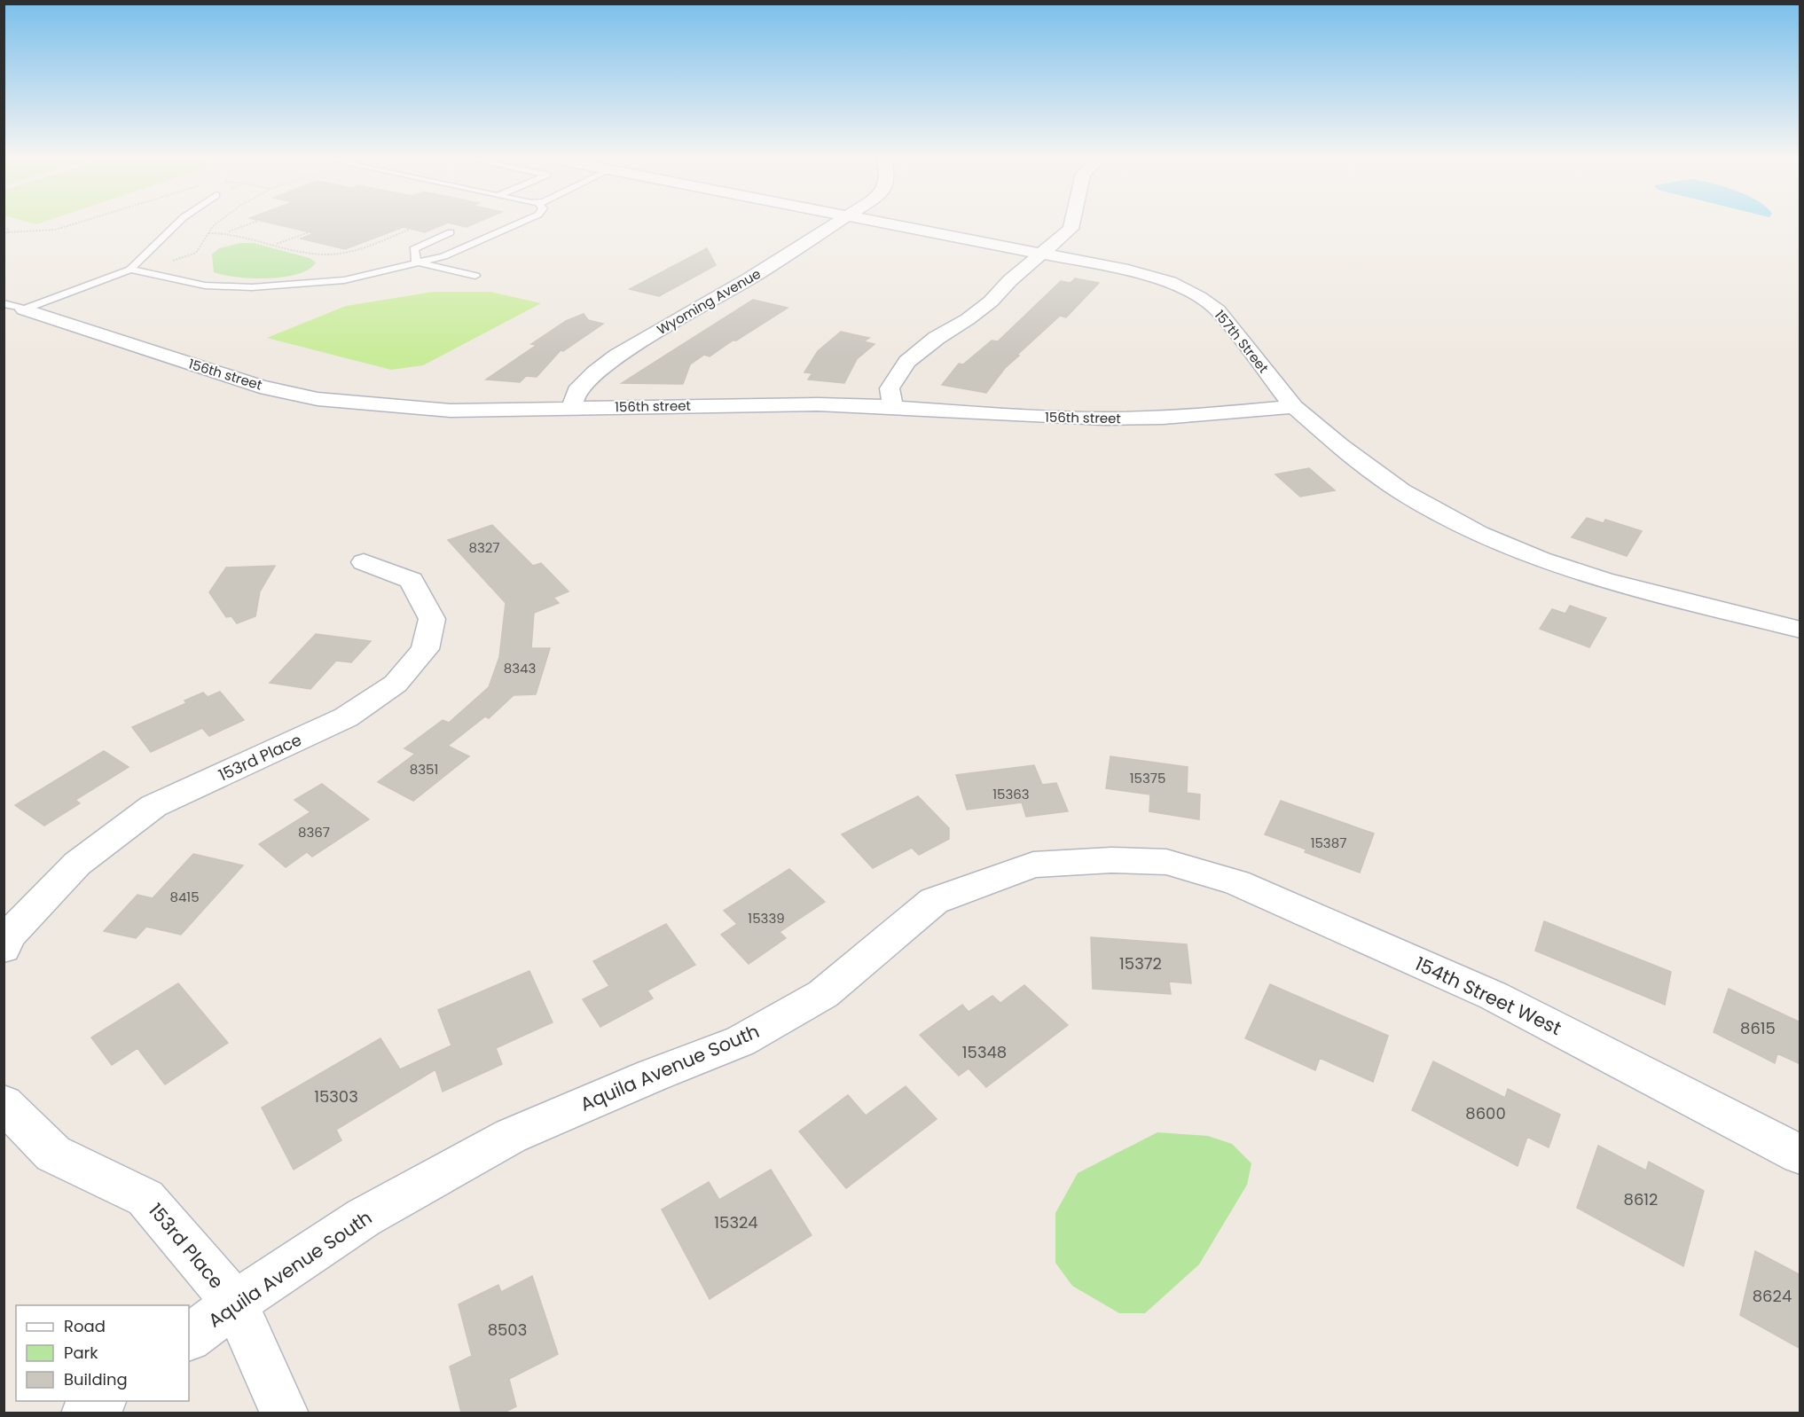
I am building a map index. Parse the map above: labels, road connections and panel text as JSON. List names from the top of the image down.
{
  "streets": {
    "street": [
      "Wyoming Avenue",
      "157th Street",
      "156th street",
      "153rd Place",
      "154th Street West",
      "Aquila Avenue South"
    ]
  },
  "crossings": [
    ["Wyoming Avenue", "156th street"],
    ["157th Street", "156th street"],
    ["153rd Place", "Aquila Avenue South"],
    ["154th Street West", "Aquila Avenue South"]
  ],
  "house_numbers": [
    "8327",
    "8343",
    "8351",
    "15375",
    "15363",
    "8367",
    "15387",
    "8415",
    "15339",
    "15372",
    "8615",
    "15348",
    "15303",
    "8600",
    "8612",
    "15324",
    "8624",
    "8503"
  ],
  "legend": ["Road", "Park", "Building"]
}
